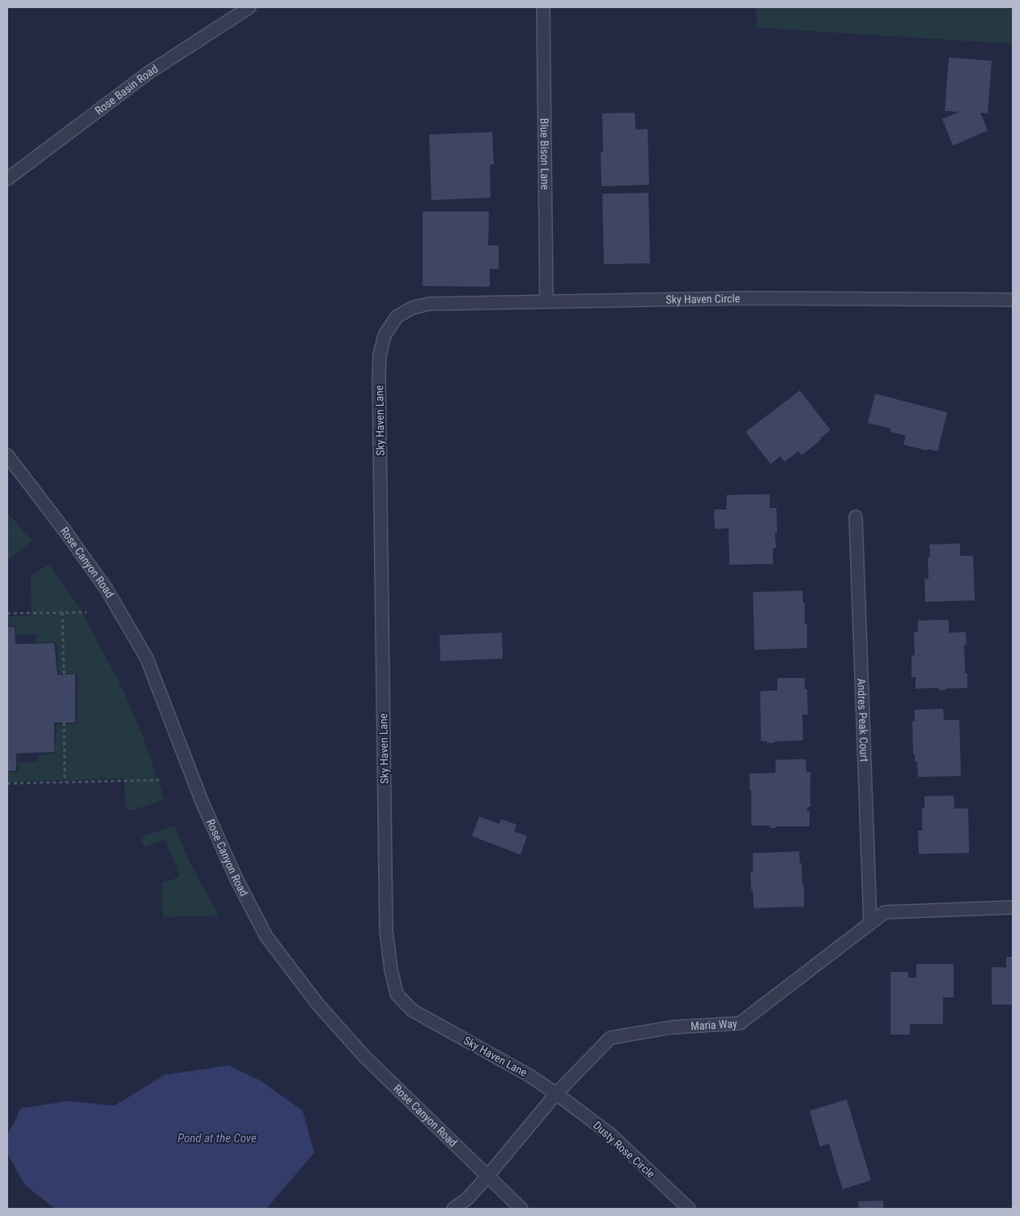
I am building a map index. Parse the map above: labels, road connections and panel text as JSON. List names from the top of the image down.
{
  "streets": {
    "street": [
      "Rose Basin Road",
      "Blue Bison Lane",
      "Sky Haven Circle",
      "Sky Haven Lane",
      "Rose Canyon Road",
      "Andres Peak Court",
      "Maria Way",
      "Dusty Rose Circle"
    ]
  },
  "crossings": [
    ["Blue Bison Lane", "Sky Haven Circle"],
    ["Sky Haven Circle", "Sky Haven Lane"],
    ["Sky Haven Lane", "Maria Way"],
    ["Sky Haven Lane", "Dusty Rose Circle"],
    ["Rose Canyon Road", "Maria Way"],
    ["Andres Peak Court", "Maria Way"],
    ["Maria Way", "Dusty Rose Circle"]
  ],
  "water": ["Pond at the Cove"]
}
